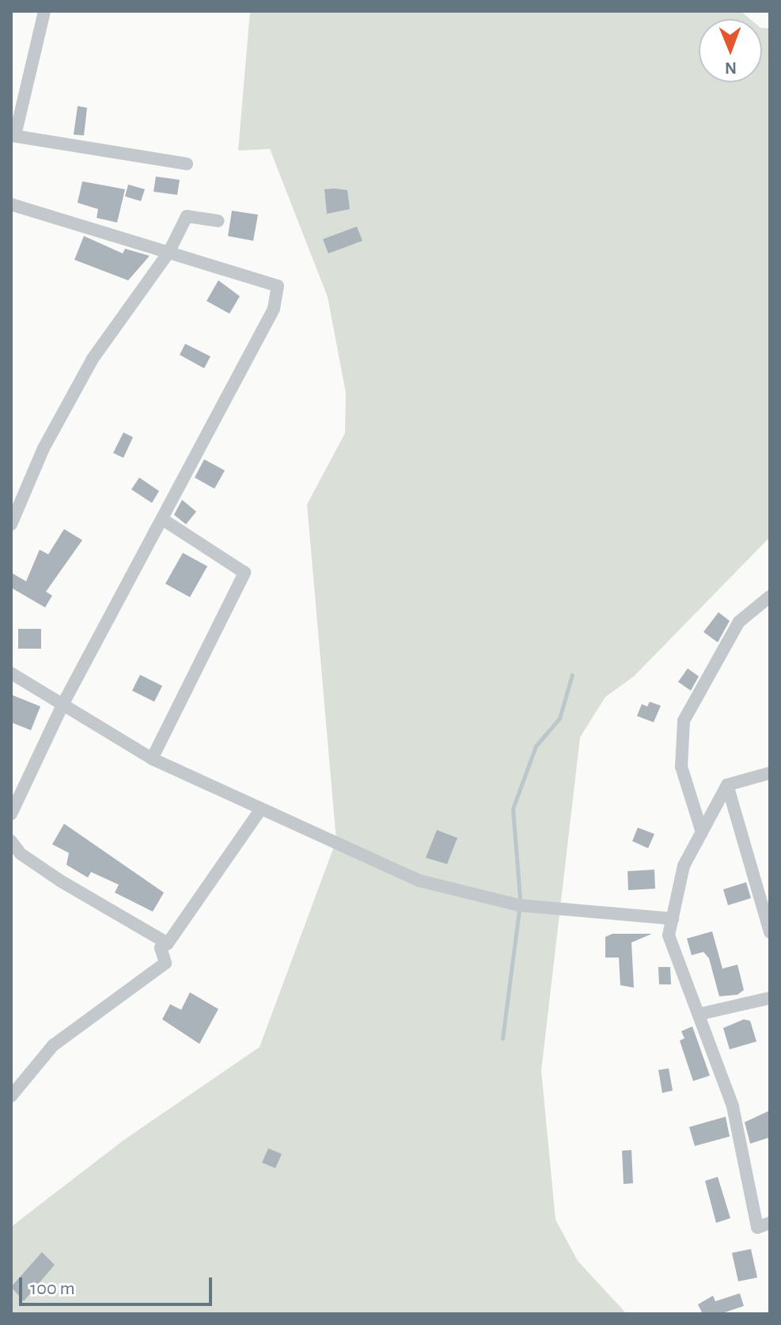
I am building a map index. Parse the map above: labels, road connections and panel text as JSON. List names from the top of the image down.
{
  "scale_bar": "100 m",
  "north": "bottom"
}
